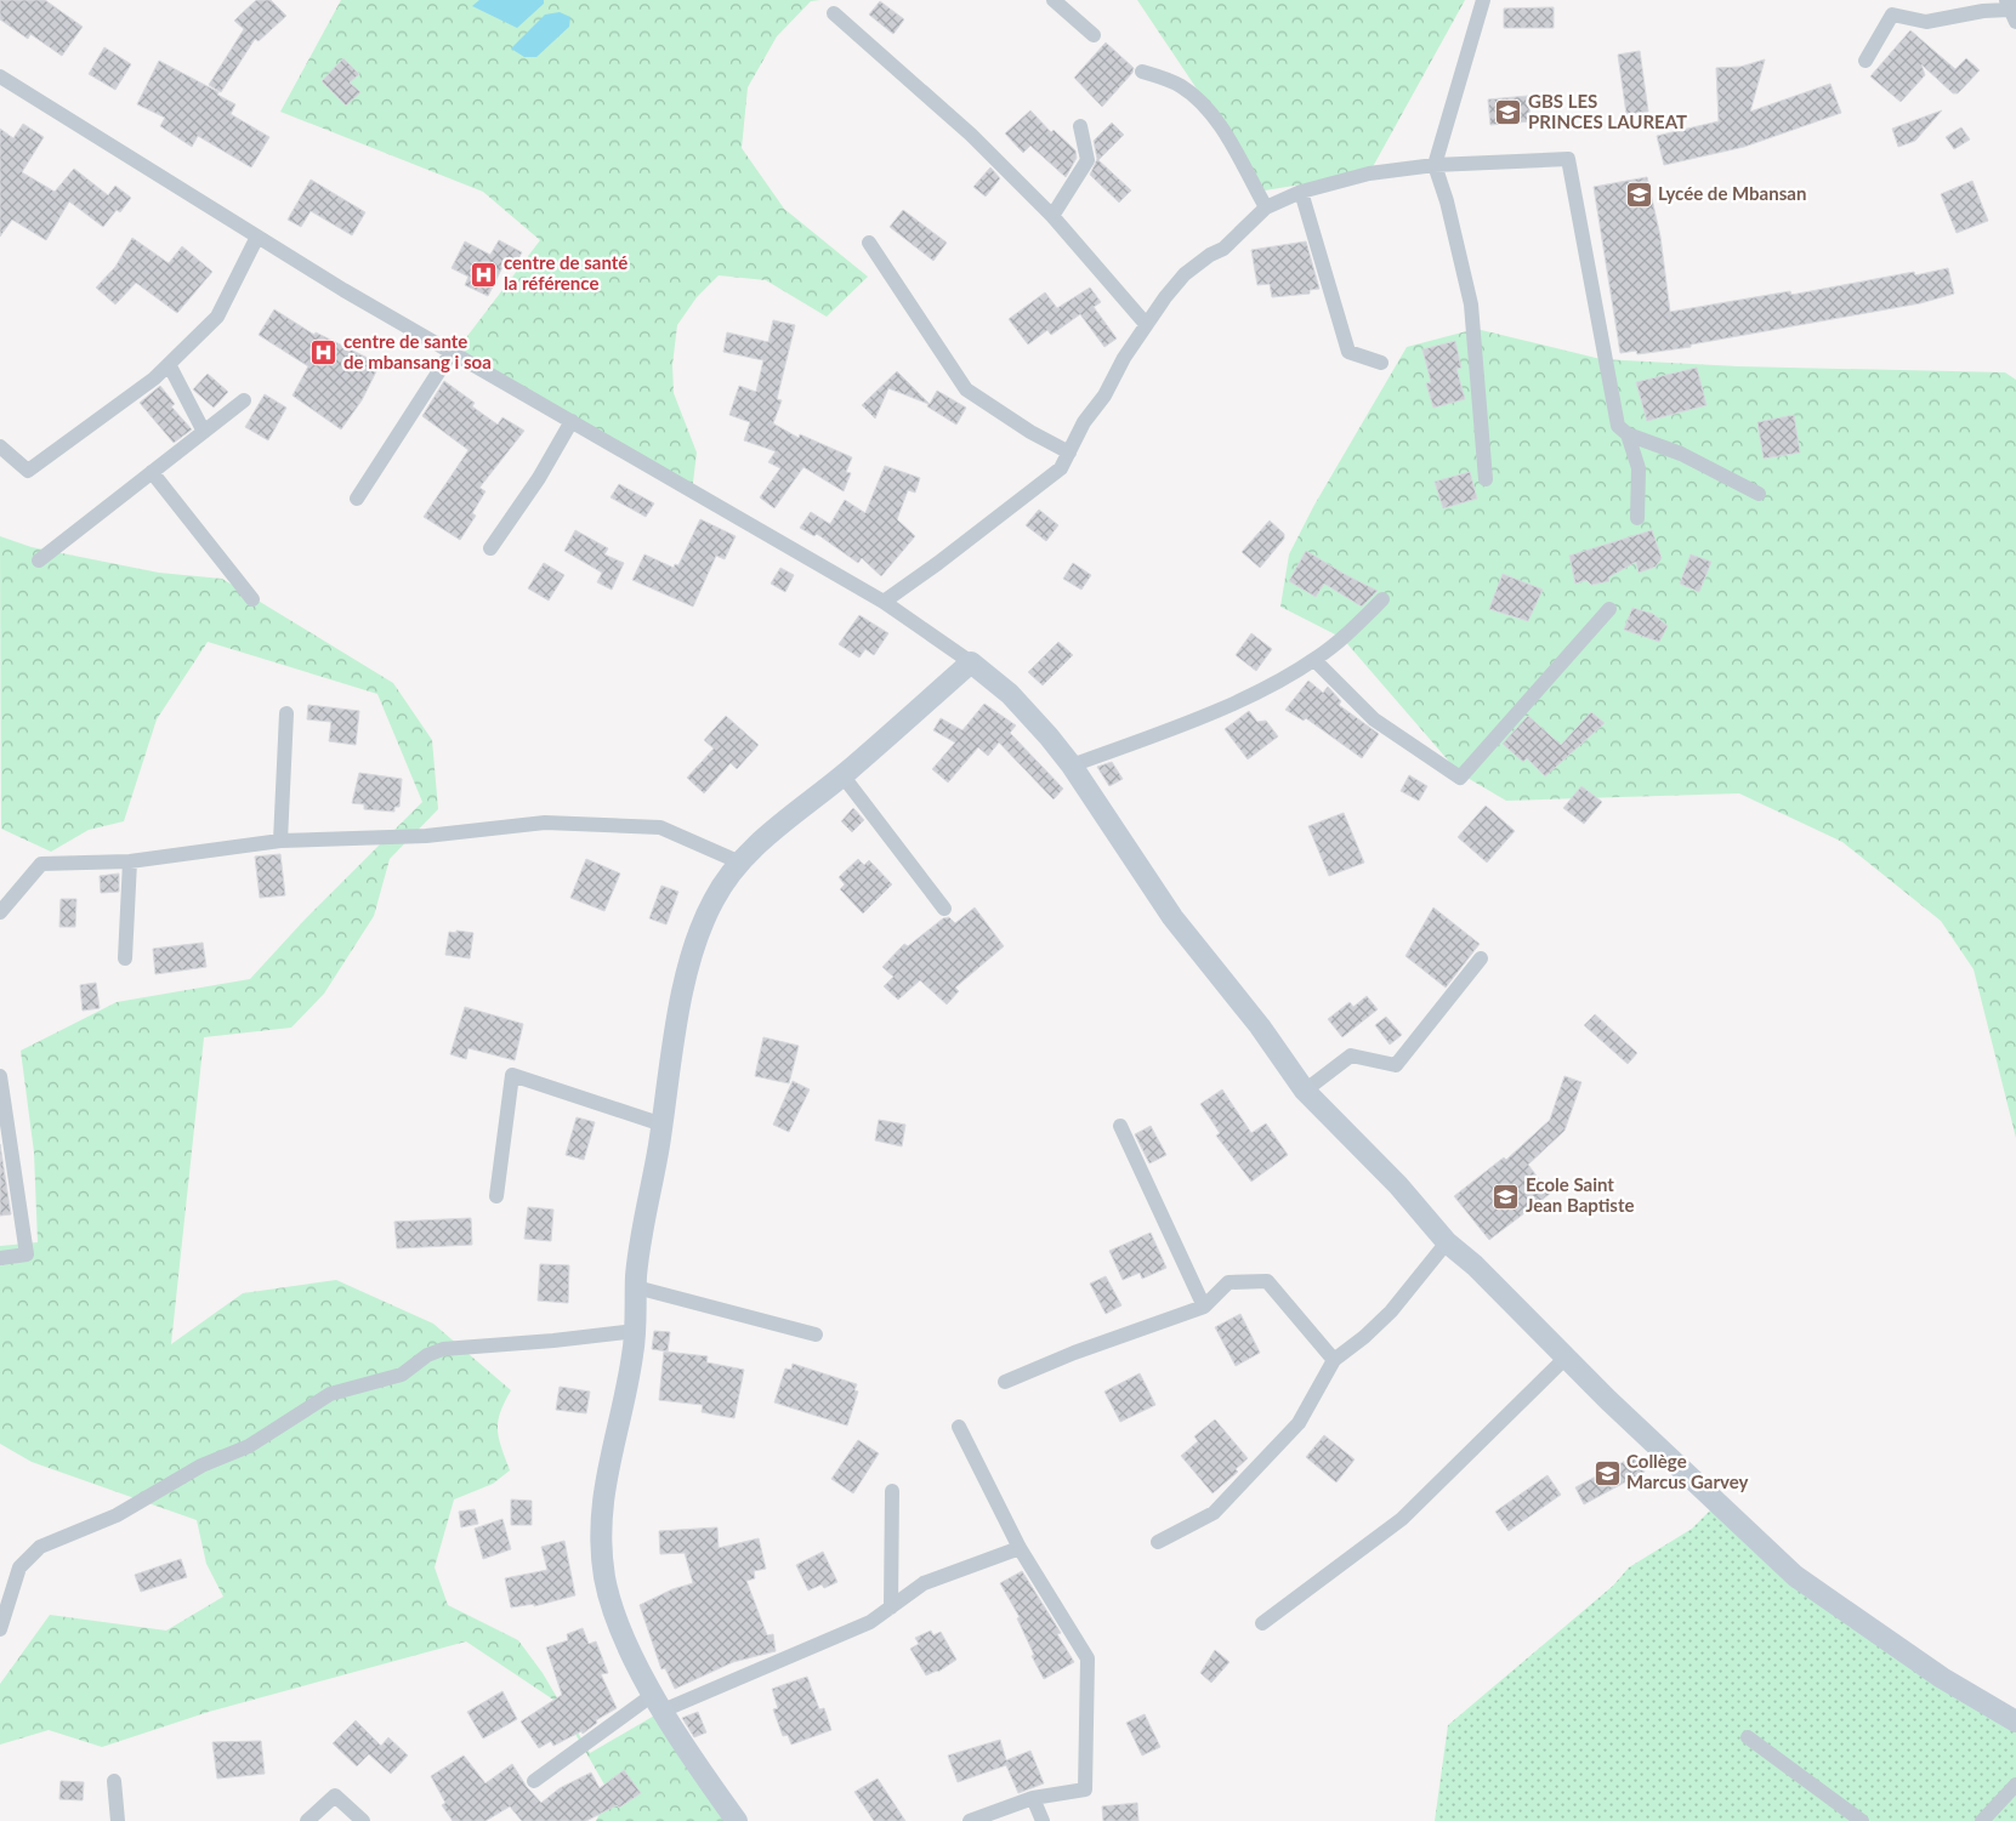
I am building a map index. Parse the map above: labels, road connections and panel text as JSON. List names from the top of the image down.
{
  "places": {
    "school or university": [
      "GBS LES PRINCES LAUREAT",
      "Lycée de Mbansan",
      "Ecole Saint Jean Baptiste",
      "Collège Marcus Garvey"
    ],
    "hospital": ["centre de santé la référence", "centre de sante de mbansang i soa"]
  }
}
